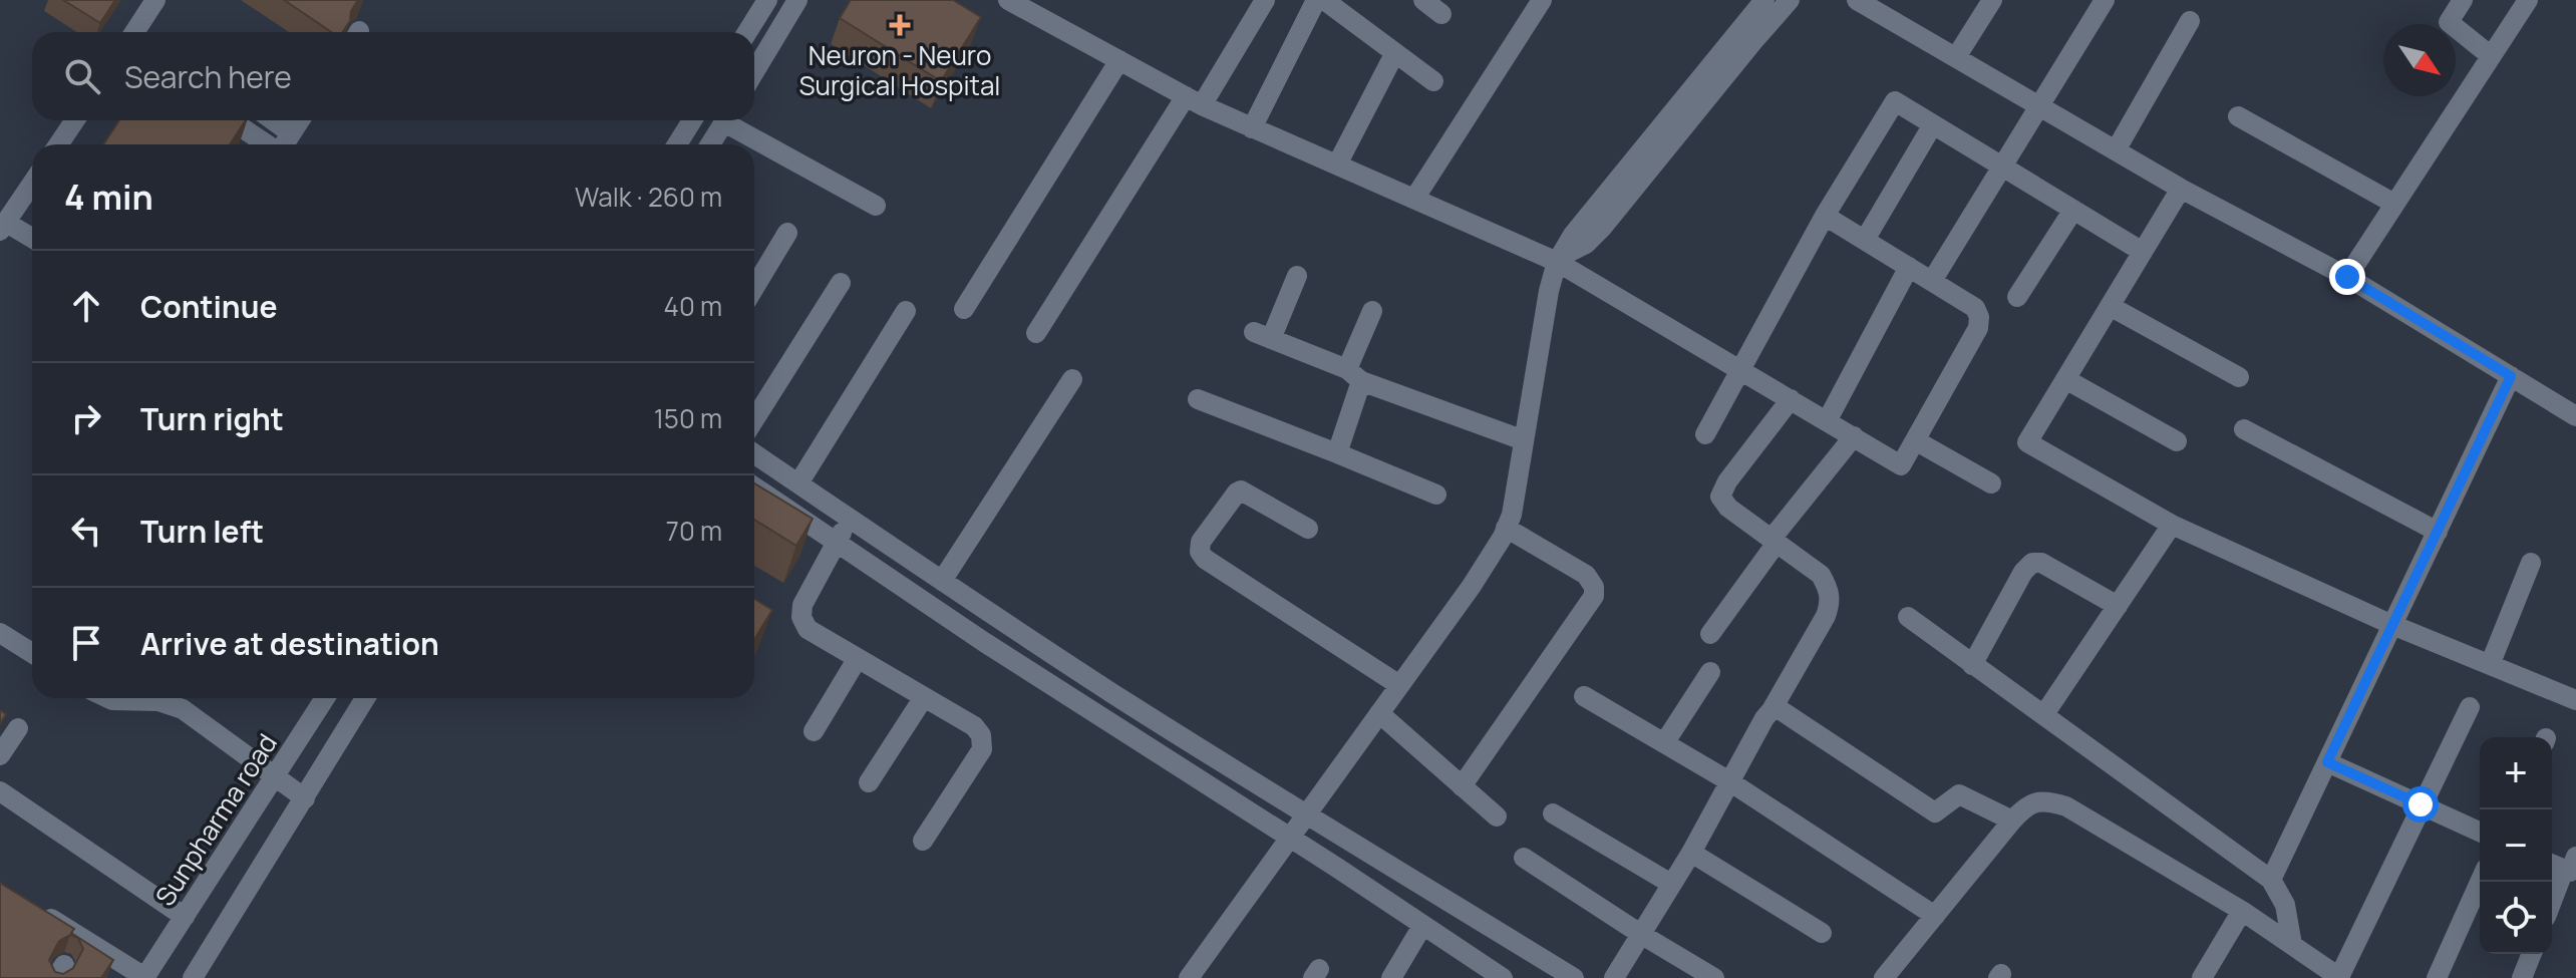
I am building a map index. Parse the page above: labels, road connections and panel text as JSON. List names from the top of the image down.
{
  "streets": {
    "street": ["Sunpharma road"]
  },
  "places": {
    "health": ["Neuron - Neuro Surgical Hospital"]
  },
  "north": "bottom right",
  "page": {
    "search": "Search here",
    "heading": ["4 min", "Walk · 260 m"],
    "list": [
      ["Continue", "40 m"],
      ["Turn right", "150 m"],
      ["Turn left", "70 m"],
      "Arrive at destination"
    ],
    "map_buttons": ["+", "−"]
  }
}
